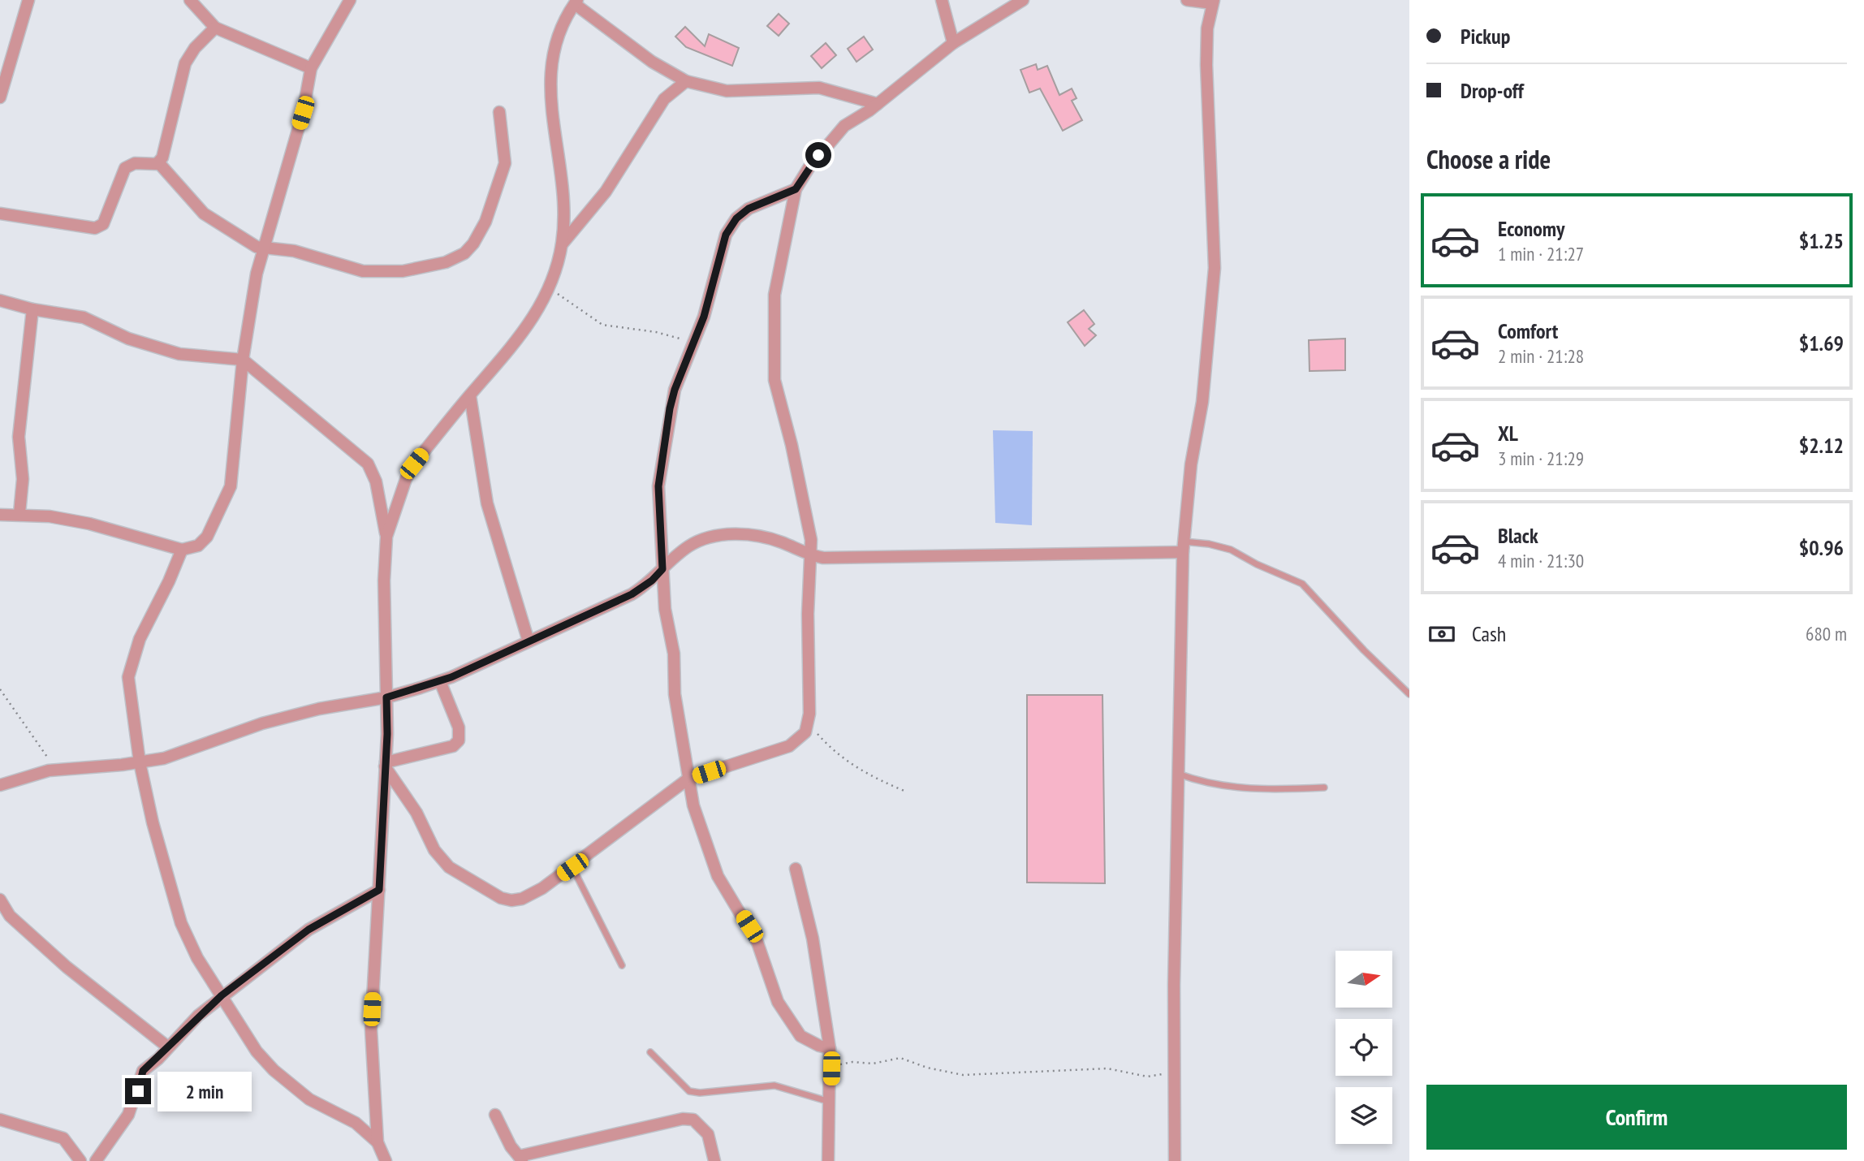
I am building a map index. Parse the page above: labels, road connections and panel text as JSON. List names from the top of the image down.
{
  "north": "right",
  "page": {
    "banner": ["Pickup", "Drop-off"],
    "heading": "Choose a ride",
    "list": [
      {
        "name": "Economy",
        "note": "1 min · 21:27",
        "value": "$1.25"
      },
      {
        "name": "Comfort",
        "note": "2 min · 21:28",
        "value": "$1.69"
      },
      {
        "name": "XL",
        "note": "3 min · 21:29",
        "value": "$2.12"
      },
      {
        "name": "Black",
        "note": "4 min · 21:30",
        "value": "$0.96"
      }
    ],
    "pay": ["Cash", "680 m"],
    "bubble": "2 min",
    "buttons": "Confirm"
  }
}
